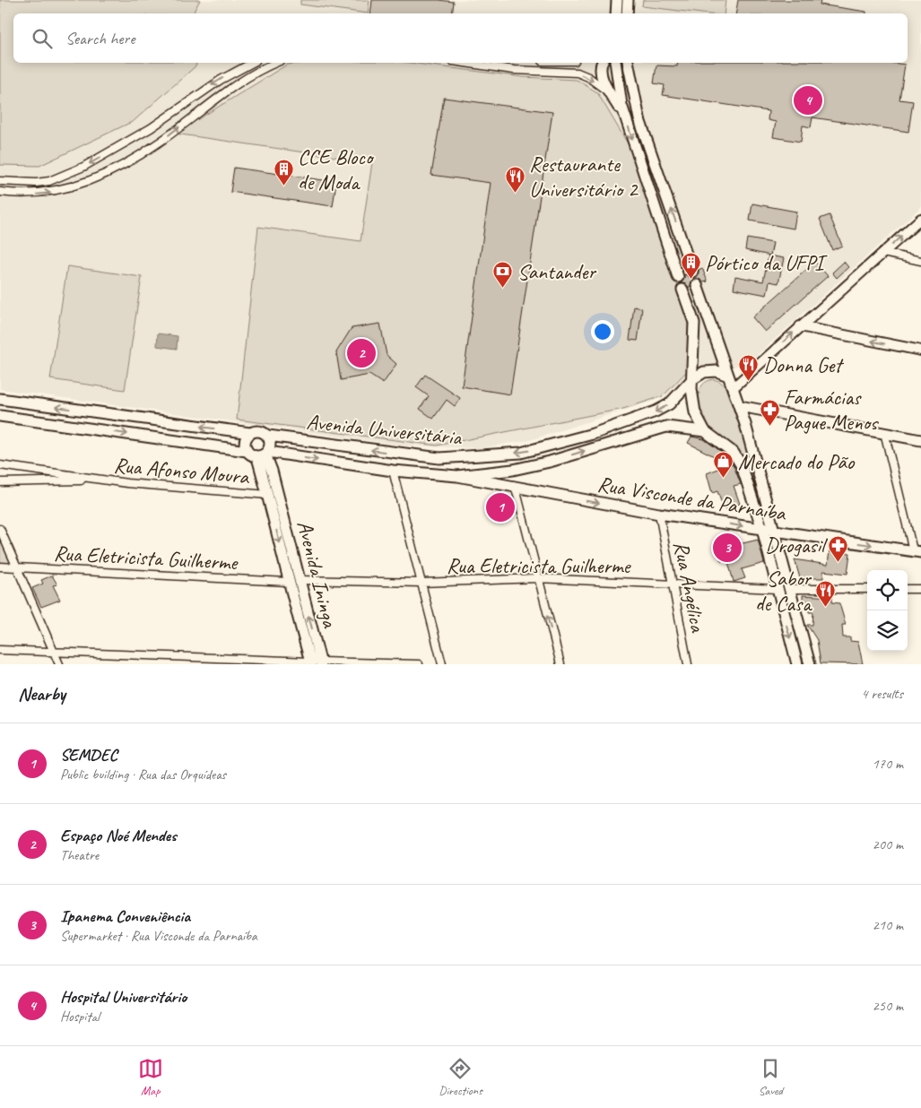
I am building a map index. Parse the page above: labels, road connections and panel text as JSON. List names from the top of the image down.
{
  "streets": {
    "main road": ["Avenida Universitária", "Rua Visconde da Parnaíba", "Avenida Ininga"],
    "street": ["Rua Afonso Moura", "Rua Eletricista Guilherme", "Rua Angélica"]
  },
  "crossings": [
    ["Avenida Universitária", "Rua Visconde da Parnaíba"],
    ["Rua Afonso Moura", "Avenida Ininga"],
    ["Rua Visconde da Parnaíba", "Rua Angélica"],
    ["Rua Eletricista Guilherme", "Avenida Ininga"],
    ["Rua Eletricista Guilherme", "Rua Angélica"]
  ],
  "one_way": ["Rua Visconde da Parnaíba"],
  "places": {
    "building": ["CCE Bloco de Moda", "Pórtico da UFPI"],
    "restaurant": ["Restaurante Universitário 2", "Donna Get", "Sabor de Casa"],
    "bank": ["Santander"],
    "pharmacy": ["Farmácias Pague Menos", "Drogasil"],
    "shop": ["Mercado do Pão"]
  },
  "page": {
    "search": "Search here",
    "pins": [
      "4",
      "2",
      "1",
      "3"
    ],
    "heading": ["Nearby", "4 results"],
    "list": [
      {
        "mark": "1",
        "name": "SEMDEC",
        "note": "Public building · Rua das Orquídeas",
        "value": "170 m"
      },
      {
        "mark": "2",
        "name": "Espaço Noé Mendes",
        "note": "Theatre",
        "value": "200 m"
      },
      {
        "mark": "3",
        "name": "Ipanema Conveniência",
        "note": "Supermarket · Rua Visconde da Parnaíba",
        "value": "210 m"
      },
      {
        "mark": "4",
        "name": "Hospital Universitário",
        "note": "Hospital",
        "value": "250 m"
      }
    ],
    "nav": ["Map", "Directions", "Saved"]
  }
}
